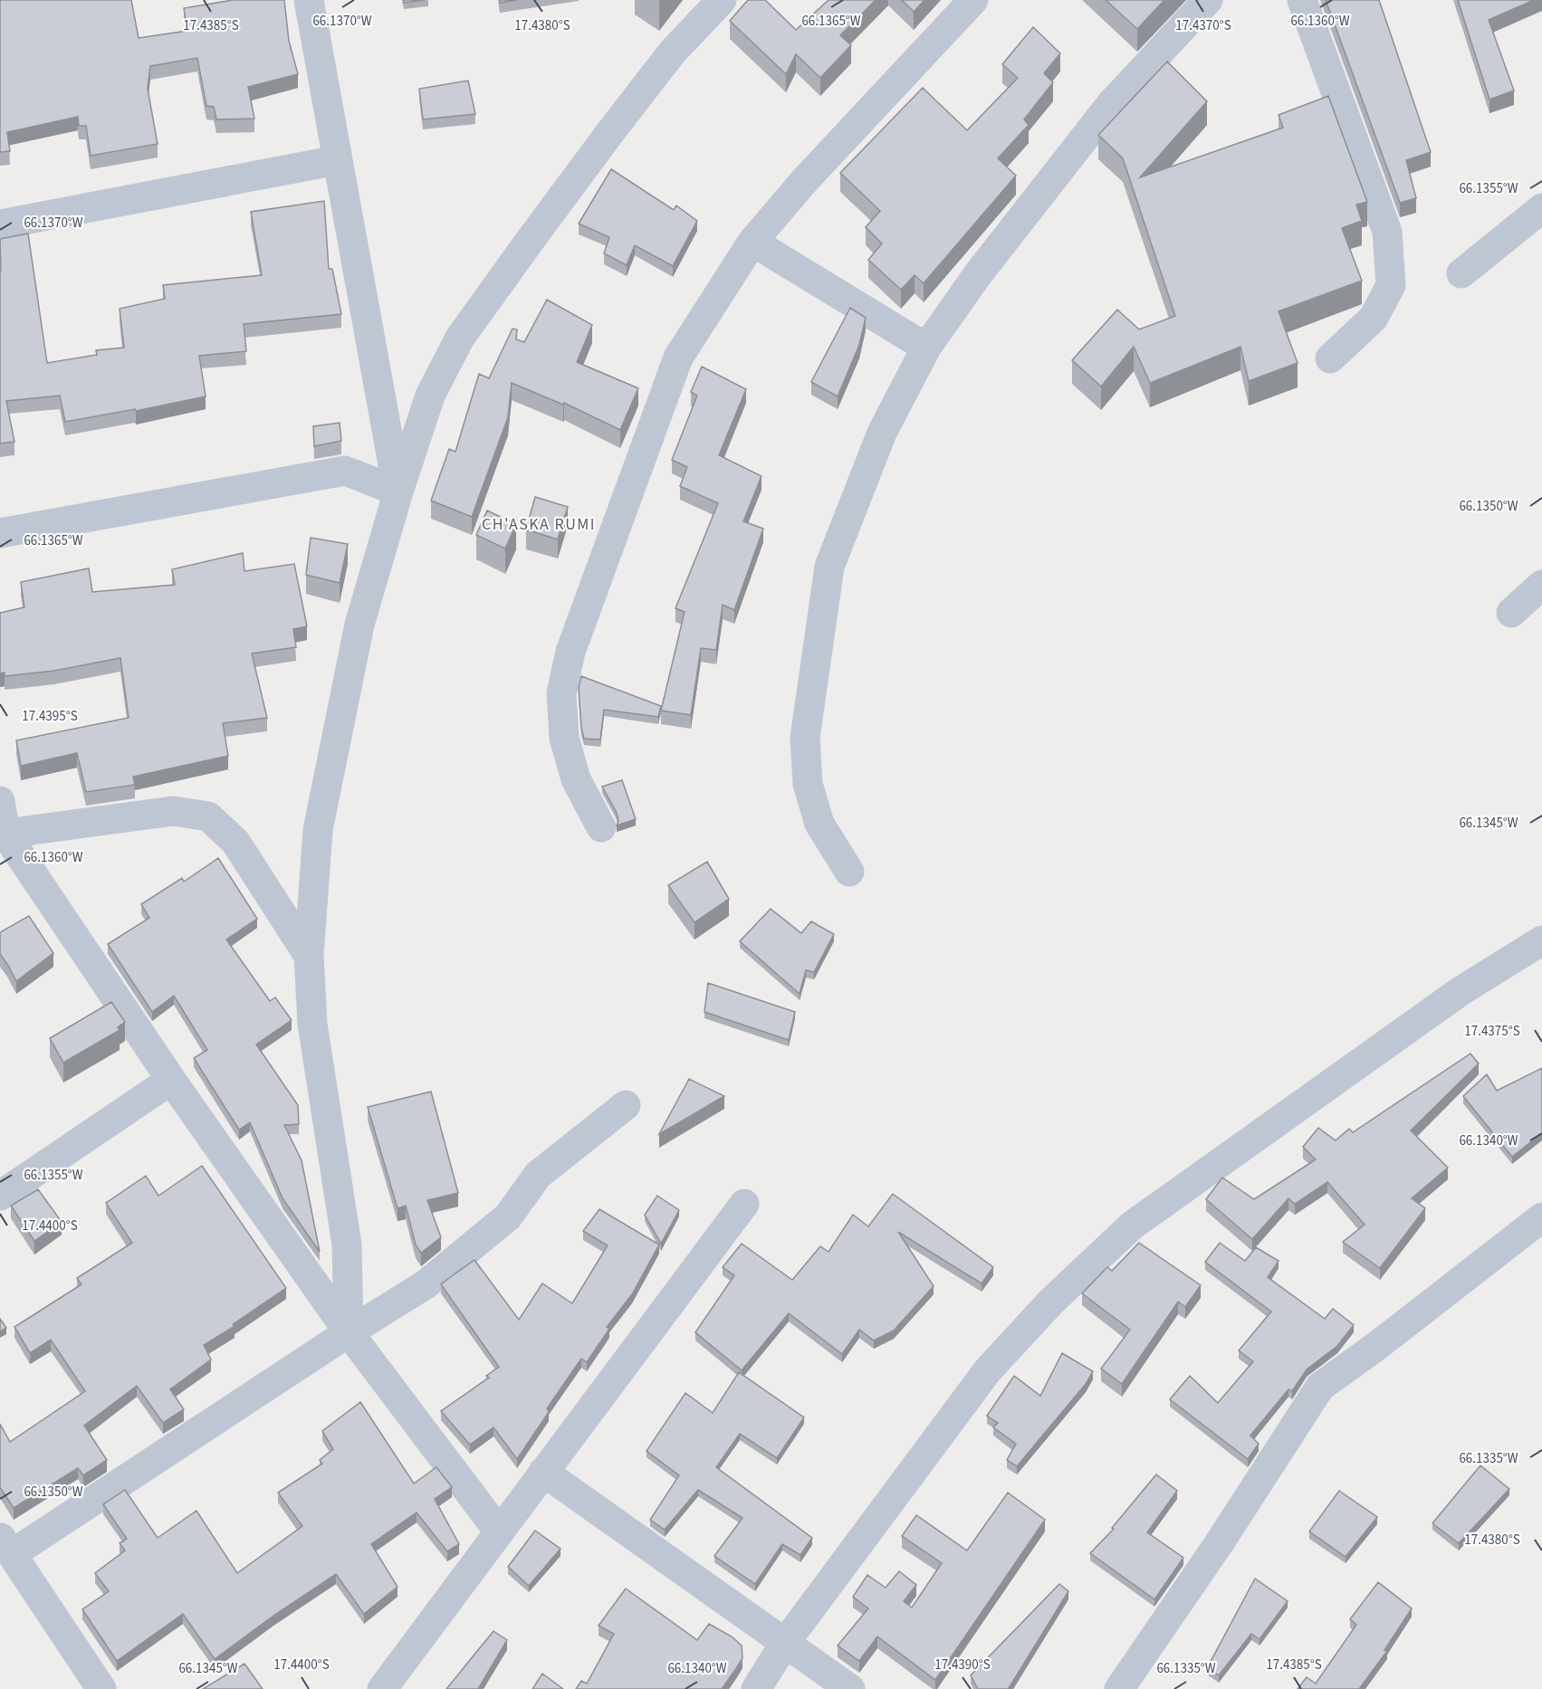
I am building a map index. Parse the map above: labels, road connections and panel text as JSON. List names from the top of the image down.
{
  "districts": ["CH'ASKA RUMI"],
  "coordinates": [
    "66.1365°W",
    "66.1360°W",
    "66.1370°W",
    "17.4380°S",
    "17.4385°S",
    "17.4370°S",
    "66.1355°W",
    "66.1350°W",
    "17.4395°S",
    "66.1345°W",
    "17.4375°S",
    "66.1340°W",
    "17.4400°S",
    "66.1335°W",
    "17.4390°S"
  ]
}
